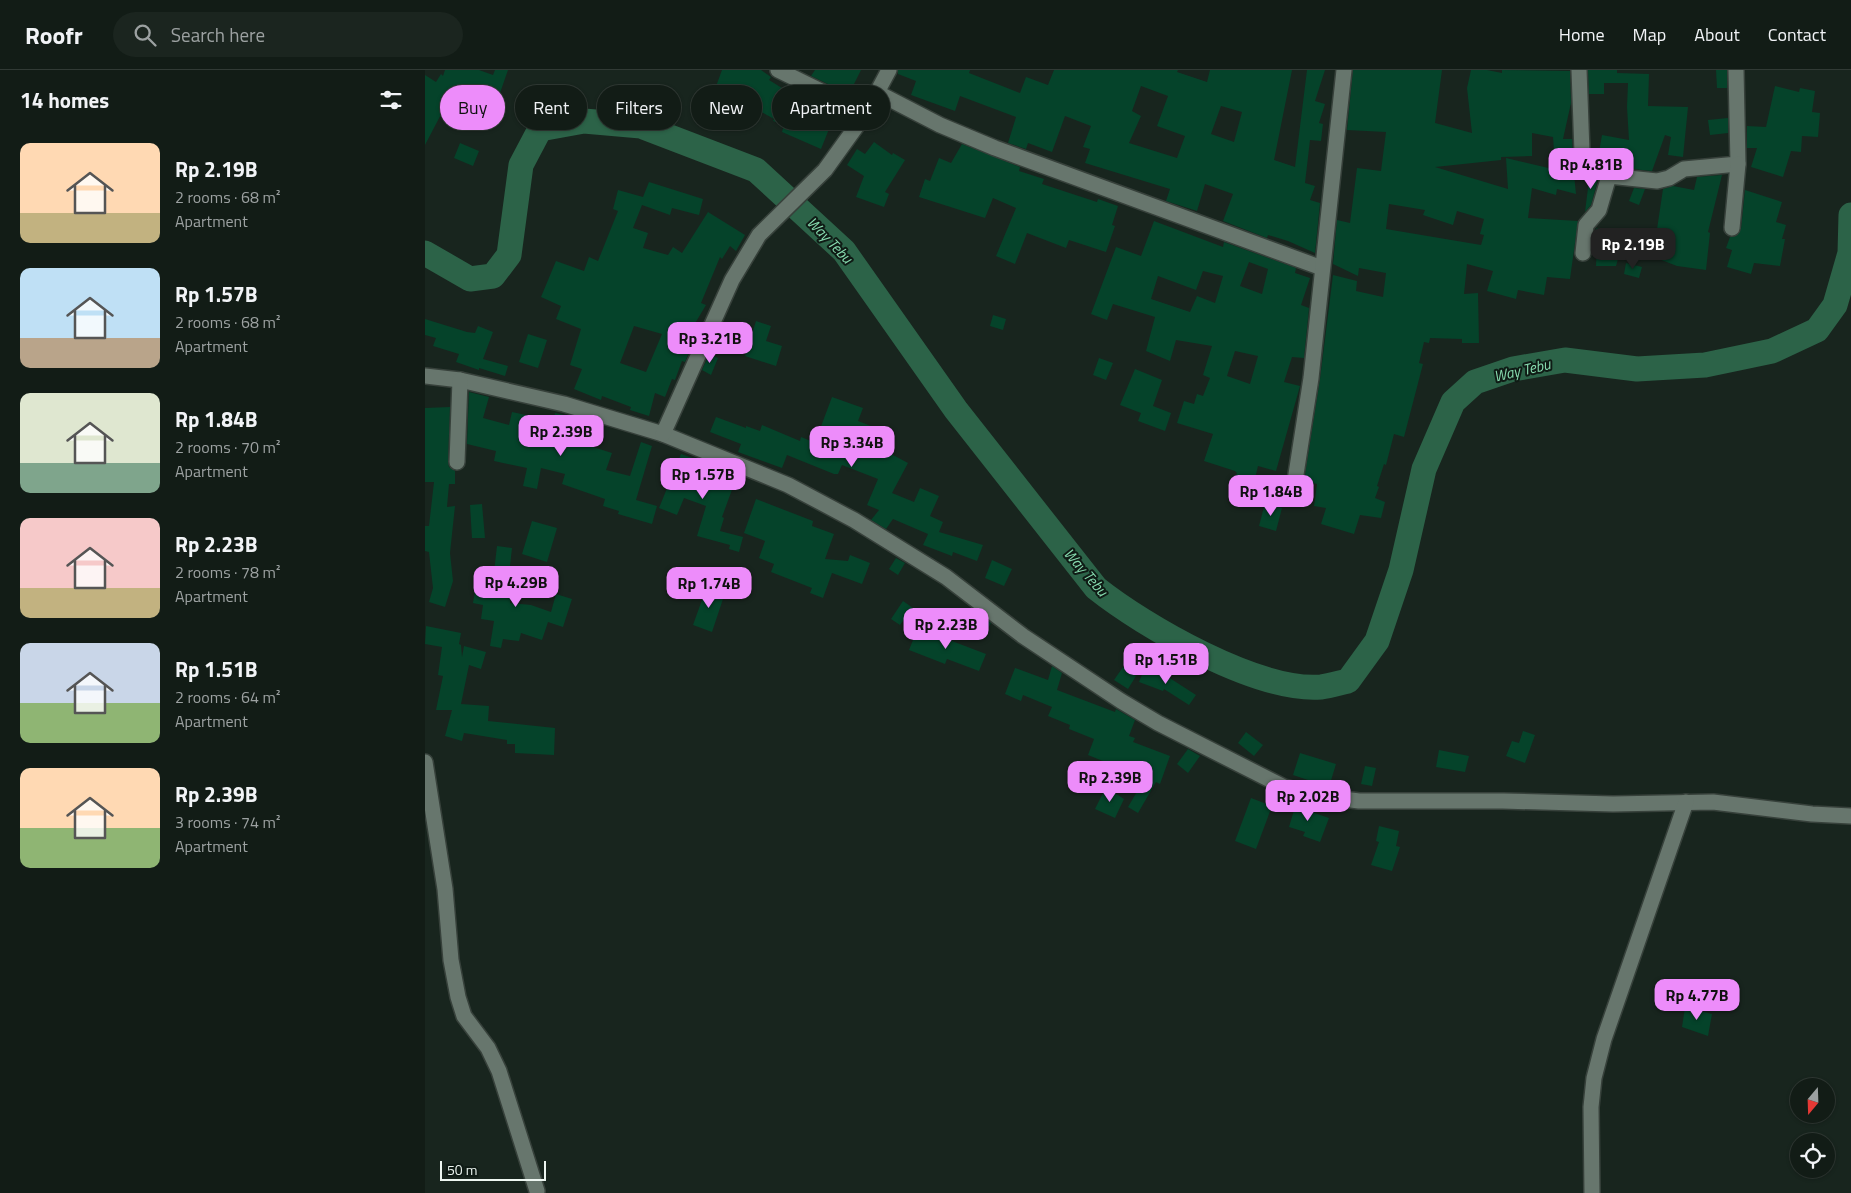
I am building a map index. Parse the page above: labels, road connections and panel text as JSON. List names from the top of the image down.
{
  "water": ["Way Tebu"],
  "scale_bar": "50 m",
  "north": "bottom",
  "page": {
    "header": "Roofr",
    "search": "Search here",
    "nav": [
      "Home",
      "Map",
      "About",
      "Contact"
    ],
    "heading": "14 homes",
    "chip": [
      "Buy",
      "Rent",
      "Filters",
      "New",
      "Apartment"
    ],
    "list": [
      {
        "name": "Rp 2.19B",
        "note": "2 rooms · 68 m² · Apartment"
      },
      {
        "name": "Rp 1.57B",
        "note": "2 rooms · 68 m² · Apartment"
      },
      {
        "name": "Rp 1.84B",
        "note": "2 rooms · 70 m² · Apartment"
      },
      {
        "name": "Rp 2.23B",
        "note": "2 rooms · 78 m² · Apartment"
      },
      {
        "name": "Rp 1.51B",
        "note": "2 rooms · 64 m² · Apartment"
      },
      {
        "name": "Rp 2.39B",
        "note": "3 rooms · 74 m² · Apartment"
      }
    ],
    "price": [
      "Rp 4.81B",
      "Rp 2.19B",
      "Rp 3.21B",
      "Rp 2.39B",
      "Rp 3.34B",
      "Rp 1.57B",
      "Rp 1.84B",
      "Rp 4.29B",
      "Rp 1.74B",
      "Rp 2.23B",
      "Rp 1.51B",
      "Rp 2.39B",
      "Rp 2.02B",
      "Rp 4.77B"
    ],
    "scale": "50 m"
  }
}
